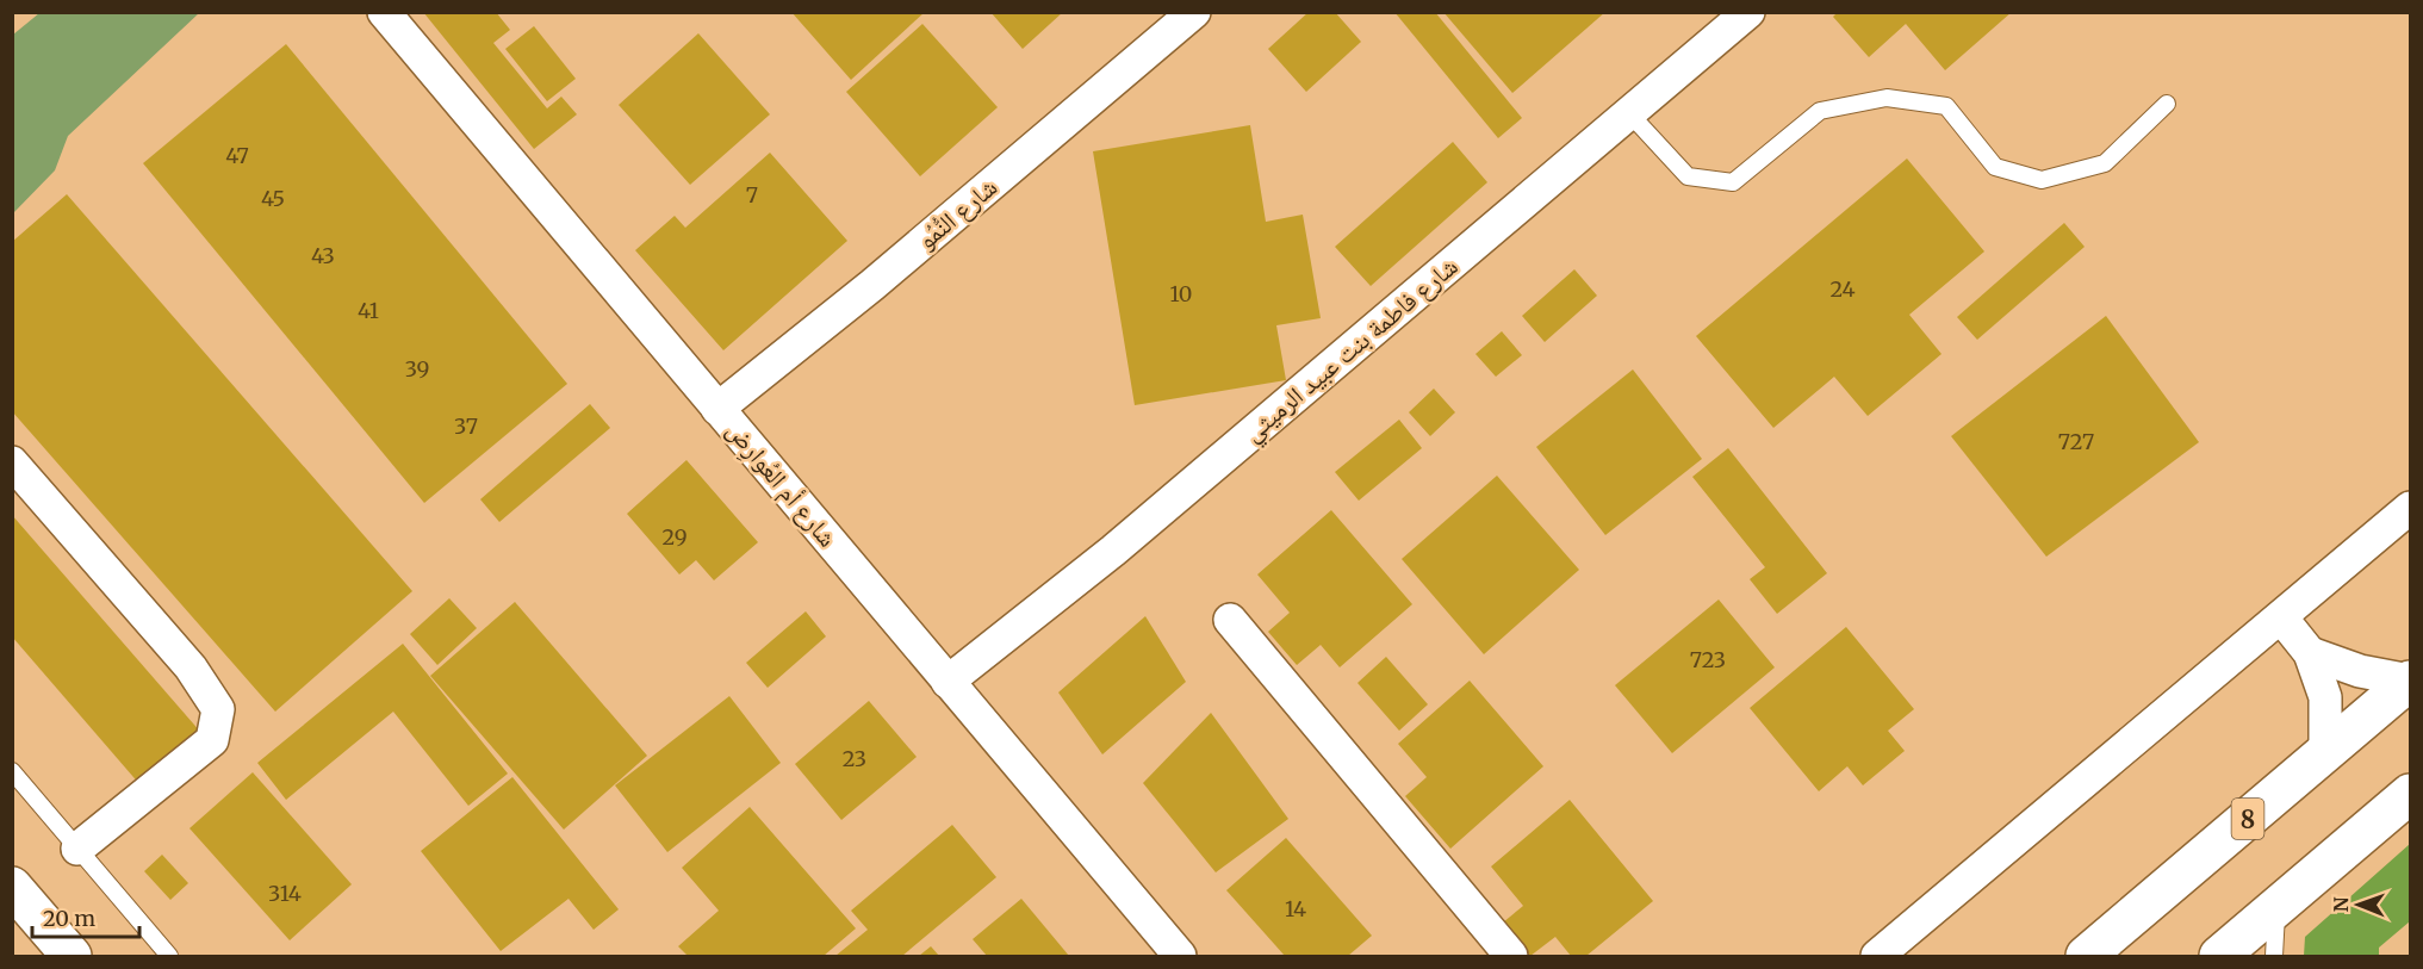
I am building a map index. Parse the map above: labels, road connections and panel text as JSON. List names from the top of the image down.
{
  "streets": {
    "main road": ["8"],
    "street": ["شارع النُّمُو", "شارع فاطمة بنت عبيد الرميثي", "شارع أم العُوارِض"]
  },
  "crossings": [
    ["شارع النُّمُو", "شارع أم العُوارِض"],
    ["شارع فاطمة بنت عبيد الرميثي", "شارع أم العُوارِض"]
  ],
  "house_numbers": [
    "47",
    "7",
    "45",
    "43",
    "24",
    "10",
    "41",
    "39",
    "37",
    "727",
    "29",
    "723",
    "23",
    "314",
    "14"
  ],
  "scale_bar": "20 m",
  "north": "left"
}
